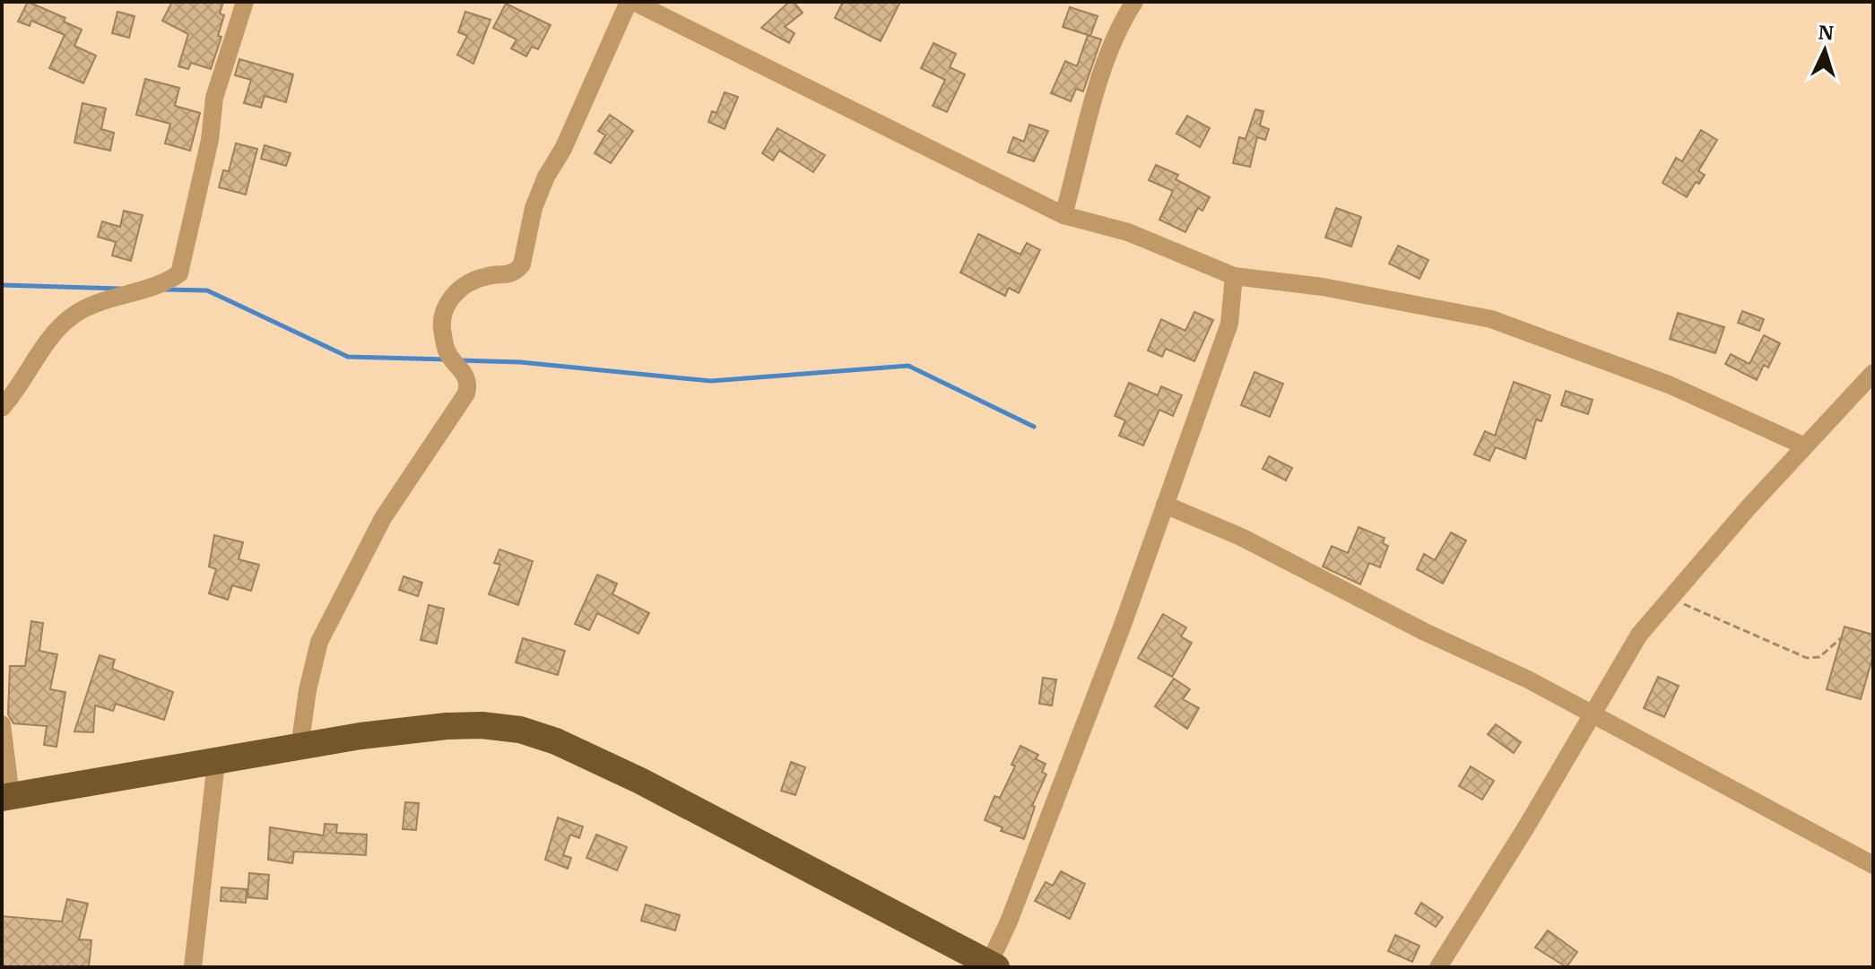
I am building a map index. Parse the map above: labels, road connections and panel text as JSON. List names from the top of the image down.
{
  "north": "top"
}
